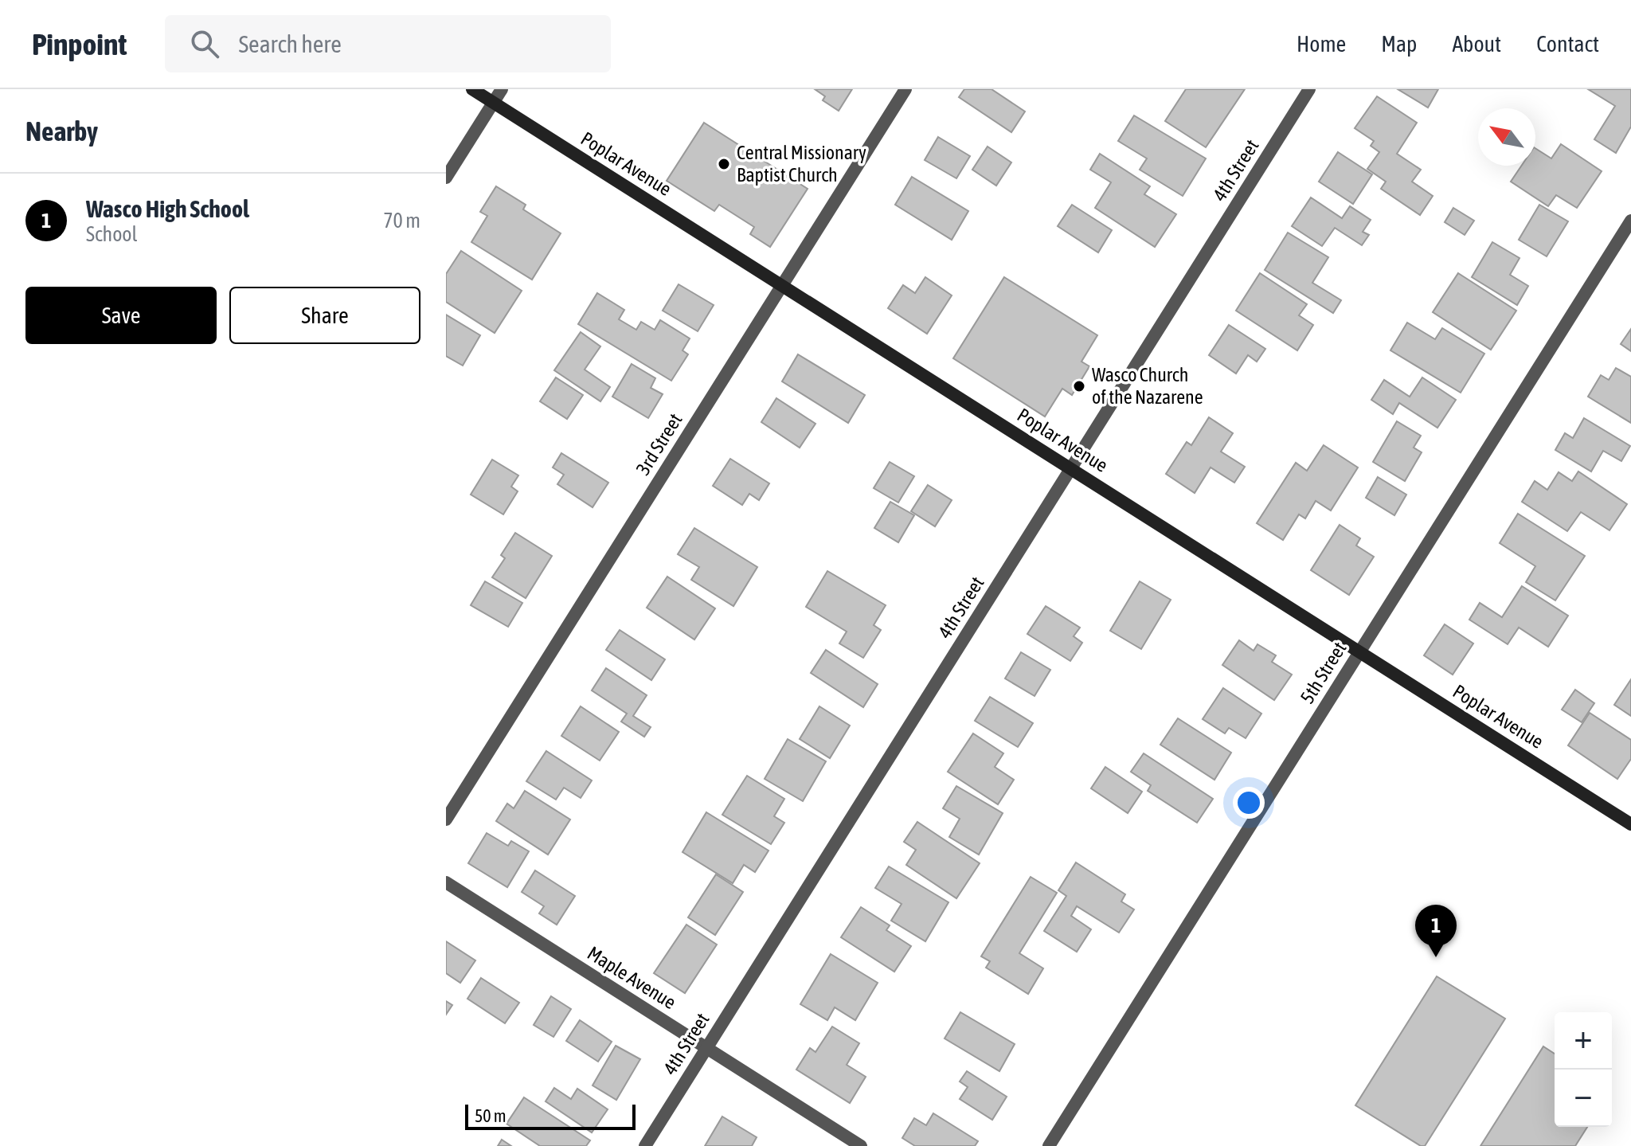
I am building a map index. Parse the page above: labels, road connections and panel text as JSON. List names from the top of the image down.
{
  "streets": {
    "main road": ["Poplar Avenue"],
    "street": [
      "4th Street",
      "3rd Street",
      "5th Street",
      "Maple Avenue"
    ]
  },
  "crossings": [
    ["Poplar Avenue", "4th Street"],
    ["Poplar Avenue", "3rd Street"],
    ["Poplar Avenue", "5th Street"],
    ["4th Street", "Maple Avenue"]
  ],
  "places": ["Central Missionary Baptist Church", "Wasco Church of the Nazarene"],
  "scale_bar": "50 m",
  "north": "top left",
  "page": {
    "header": "Pinpoint",
    "search": "Search here",
    "nav": [
      "Home",
      "Map",
      "About",
      "Contact"
    ],
    "heading": "Nearby",
    "list": [
      {
        "mark": "1",
        "name": "Wasco High School",
        "note": "School",
        "value": "70 m"
      }
    ],
    "buttons": ["Save", "Share"],
    "pins": "1",
    "map_buttons": ["+", "−"],
    "scale": "50 m"
  }
}
